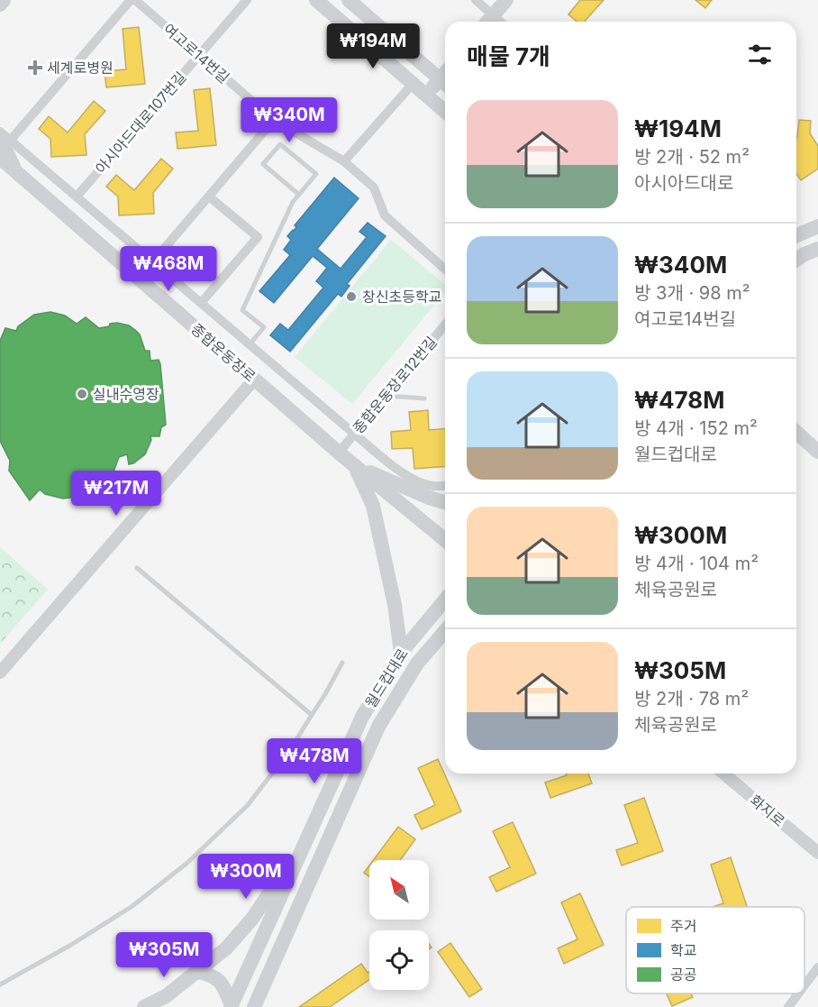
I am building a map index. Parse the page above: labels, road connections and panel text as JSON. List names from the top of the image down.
{
  "streets": {
    "main road": ["종합운동장로", "월드컵대로"],
    "street": [
      "여고로14번길",
      "아시아드대로107번길",
      "종합운동장로12번길",
      "화지로"
    ]
  },
  "crossings": [
    ["여고로14번길", "아시아드대로107번길"],
    ["아시아드대로107번길", "종합운동장로"],
    ["종합운동장로", "종합운동장로12번길"]
  ],
  "places": {
    "health": ["세계로병원"],
    "other": ["창신초등학교", "실내수영장"]
  },
  "legend": ["주거", "학교", "공공"],
  "north": "top left",
  "page": {
    "heading": "매물 7개",
    "price": [
      "₩194M",
      "₩340M",
      "₩468M",
      "₩217M",
      "₩478M",
      "₩300M",
      "₩305M"
    ],
    "list": [
      {
        "name": "₩194M",
        "note": "방 2개 · 52 m² · 아시아드대로"
      },
      {
        "name": "₩340M",
        "note": "방 3개 · 98 m² · 여고로14번길"
      },
      {
        "name": "₩478M",
        "note": "방 4개 · 152 m² · 월드컵대로"
      },
      {
        "name": "₩300M",
        "note": "방 4개 · 104 m² · 체육공원로"
      },
      {
        "name": "₩305M",
        "note": "방 2개 · 78 m² · 체육공원로"
      }
    ]
  }
}
